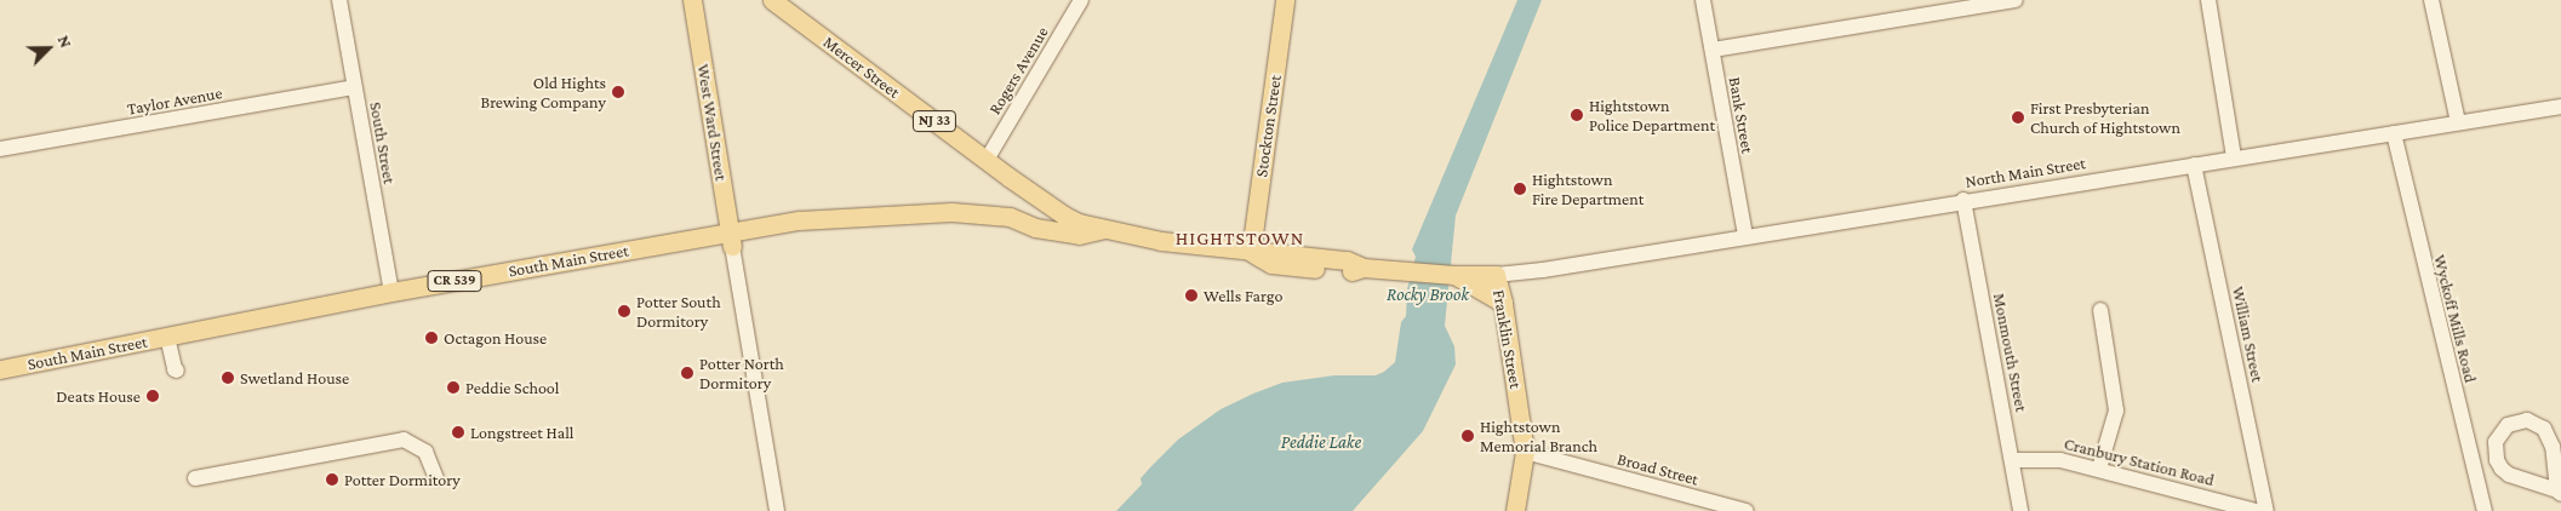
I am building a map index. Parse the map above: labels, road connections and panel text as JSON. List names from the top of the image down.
{
  "streets": {
    "main road": [
      "Mercer Street",
      "NJ 33",
      "West Ward Street",
      "Stockton Street",
      "South Main Street",
      "CR 539",
      "Franklin Street"
    ],
    "street": [
      "Rogers Avenue",
      "Taylor Avenue",
      "Bank Street",
      "South Street",
      "North Main Street",
      "Wyckoff Mills Road",
      "William Street",
      "Monmouth Street",
      "Cranbury Station Road",
      "Broad Street"
    ]
  },
  "crossings": [
    ["Mercer Street", "Rogers Avenue"],
    ["Mercer Street", "NJ 33"],
    ["Mercer Street", "South Main Street"],
    ["Taylor Avenue", "South Street"],
    ["Bank Street", "North Main Street"],
    ["NJ 33", "Stockton Street"],
    ["NJ 33", "North Main Street"],
    ["NJ 33", "South Main Street"],
    ["NJ 33", "Franklin Street"],
    ["West Ward Street", "South Main Street"],
    ["South Street", "South Main Street"],
    ["North Main Street", "Wyckoff Mills Road"],
    ["North Main Street", "William Street"],
    ["North Main Street", "Franklin Street"],
    ["North Main Street", "Monmouth Street"],
    ["Franklin Street", "Broad Street"],
    ["Monmouth Street", "Cranbury Station Road"]
  ],
  "districts": ["HIGHTSTOWN"],
  "water": ["Rocky Brook", "Peddie Lake"],
  "places": [
    "Old Hights Brewing Company",
    "Hightstown Police Department",
    "First Presbyterian Church of Hightstown",
    "Hightstown Fire Department",
    "Wells Fargo",
    "Potter South Dormitory",
    "Octagon House",
    "Potter North Dormitory",
    "Swetland House",
    "Peddie School",
    "Deats House",
    "Longstreet Hall",
    "Hightstown Memorial Branch",
    "Potter Dormitory"
  ],
  "north": "top right"
}
